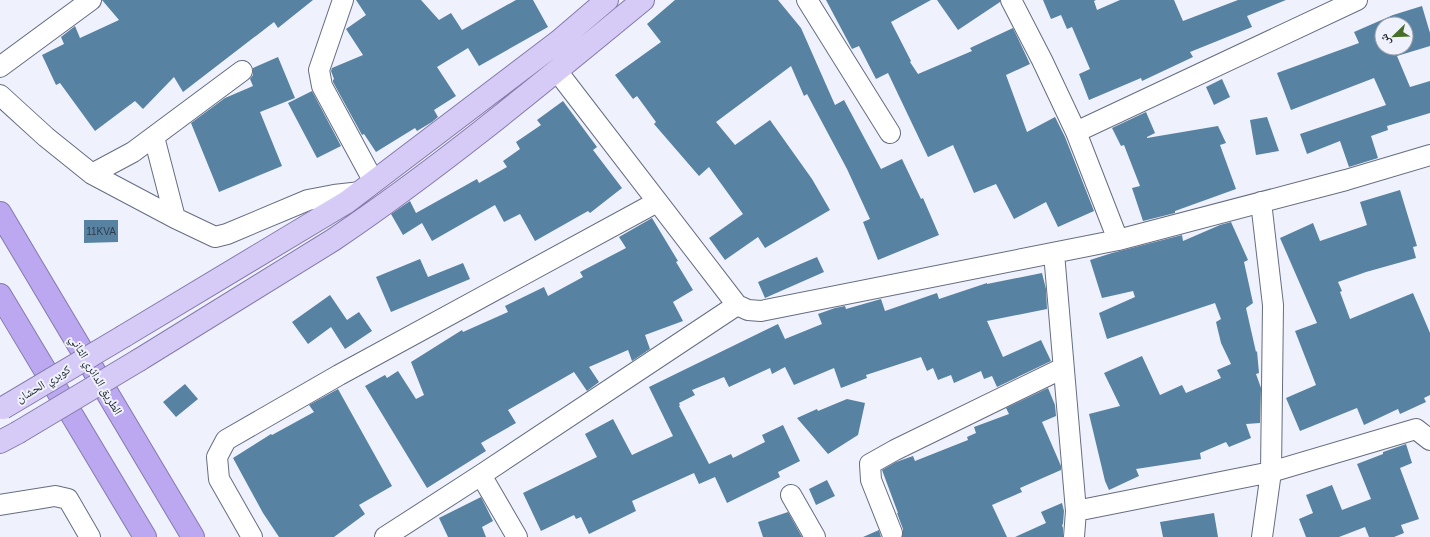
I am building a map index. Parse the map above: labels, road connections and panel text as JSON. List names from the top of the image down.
{
  "streets": {
    "highway": ["الطريق الدائري الثاني"],
    "main road": ["كوبري الحشان"]
  },
  "house_numbers": ["11KVA"],
  "north": "bottom left"
}
